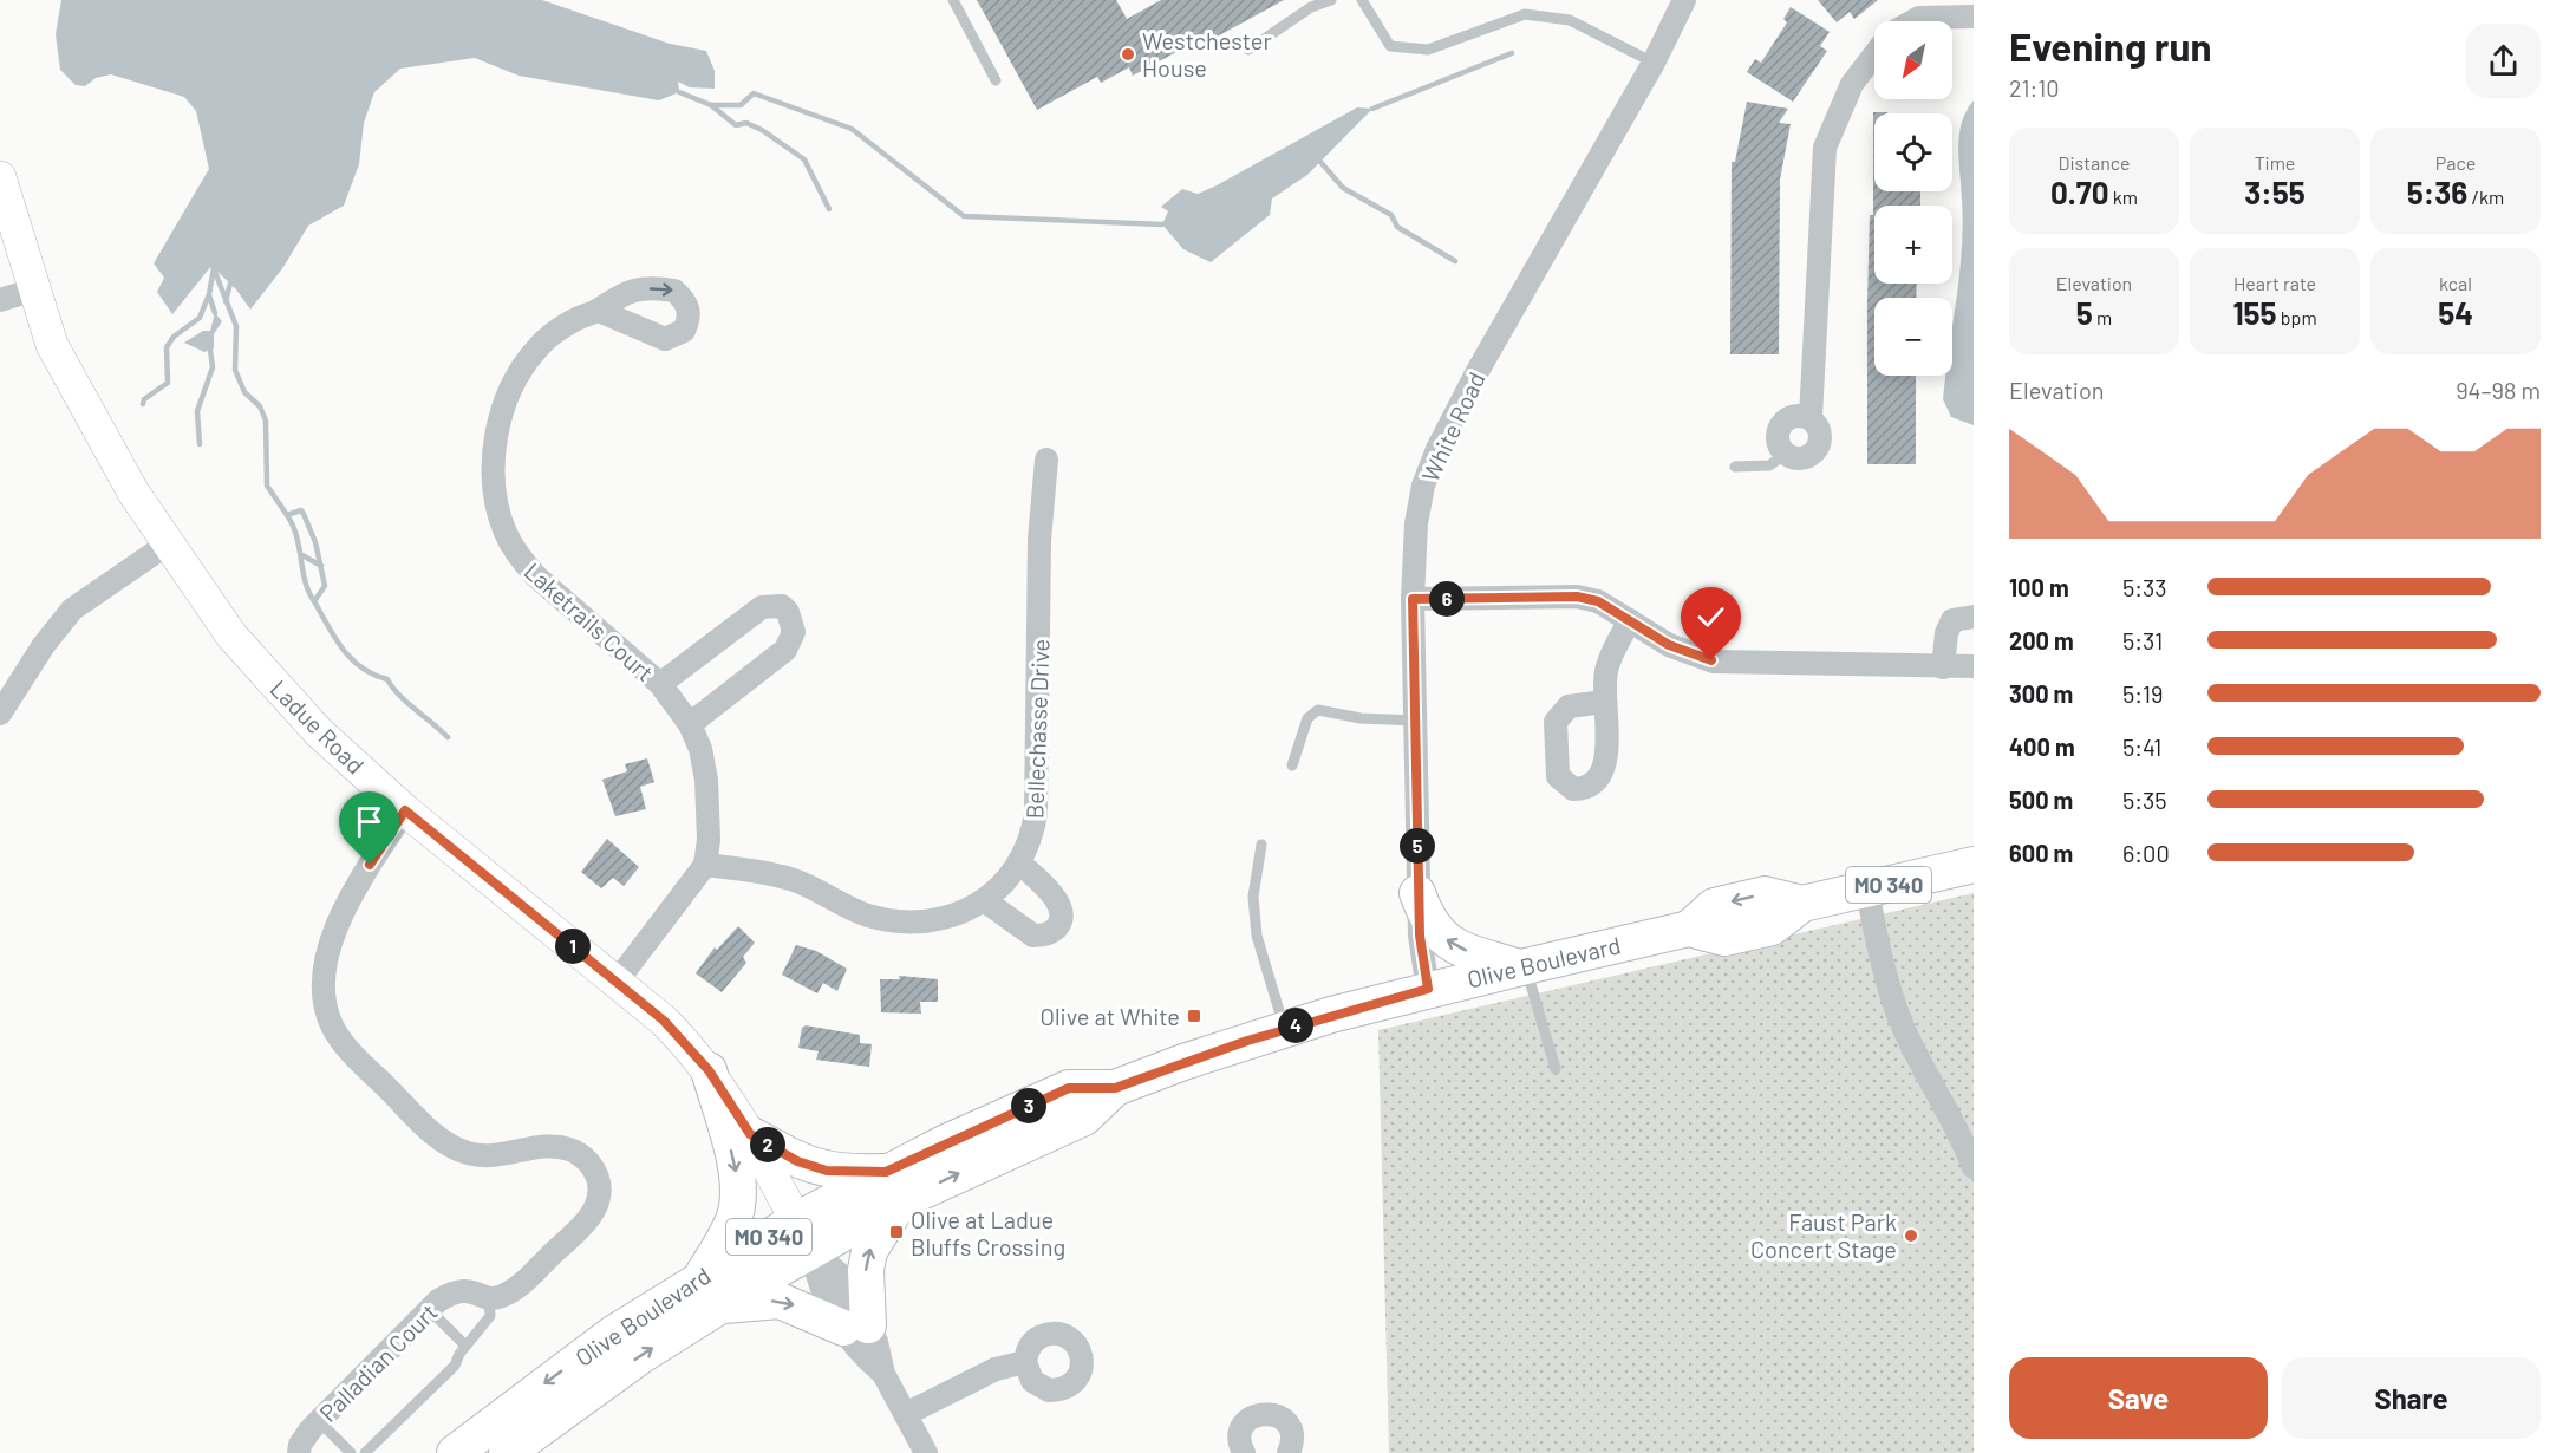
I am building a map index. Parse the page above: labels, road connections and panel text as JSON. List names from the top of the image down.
{
  "streets": {
    "main road": ["Ladue Road", "MO 340", "Olive Boulevard"],
    "street": [
      "White Road",
      "Laketrails Court",
      "Bellechasse Drive",
      "Palladian Court"
    ]
  },
  "crossings": [
    ["White Road", "Olive Boulevard"],
    ["Laketrails Court", "Bellechasse Drive"],
    ["Ladue Road", "Olive Boulevard"]
  ],
  "places": {
    "other": ["Westchester House", "Faust Park Concert Stage"],
    "transit": ["Olive at White", "Olive at Ladue Bluffs Crossing"]
  },
  "north": "bottom left",
  "page": {
    "heading": ["Evening run", "21:10"],
    "map_buttons": ["+", "−"],
    "stats": [
      ["Distance", "0.70 km"],
      ["Time", "3:55"],
      ["Pace", "5:36 /km"],
      ["Elevation", "5 m"],
      ["Heart rate", "155 bpm"],
      ["kcal", "54"]
    ],
    "chart": ["Elevation", "94–98 m"],
    "list": [
      {
        "name": "100 m",
        "note": "5:33"
      },
      {
        "name": "200 m",
        "note": "5:31"
      },
      {
        "name": "300 m",
        "note": "5:19"
      },
      {
        "name": "400 m",
        "note": "5:41"
      },
      {
        "name": "500 m",
        "note": "5:35"
      },
      {
        "name": "600 m",
        "note": "6:00"
      }
    ],
    "pins": [
      "6",
      "5",
      "1",
      "4",
      "3",
      "2"
    ],
    "buttons": ["Save", "Share"]
  }
}
